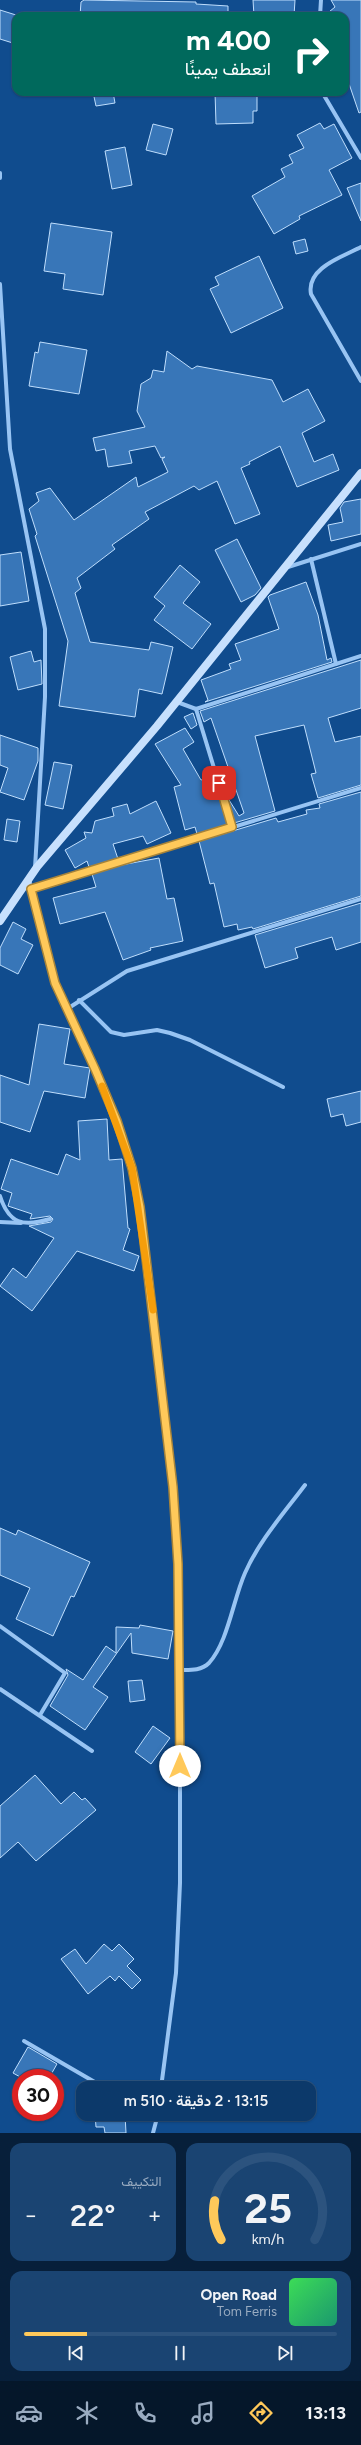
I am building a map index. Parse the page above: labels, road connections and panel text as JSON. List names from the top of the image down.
{
  "page": {
    "turn": ["400 m", "انعطف يمينًا"],
    "limit": "30",
    "trip": "13:15 · 2 دقيقة · 510 m",
    "tile": "التكييف",
    "heat": ["−", "22°", "+"],
    "song": ["Open Road", "Tom Ferris"],
    "tabs": "13:13",
    "gauge": ["25", "km/h"]
  }
}
